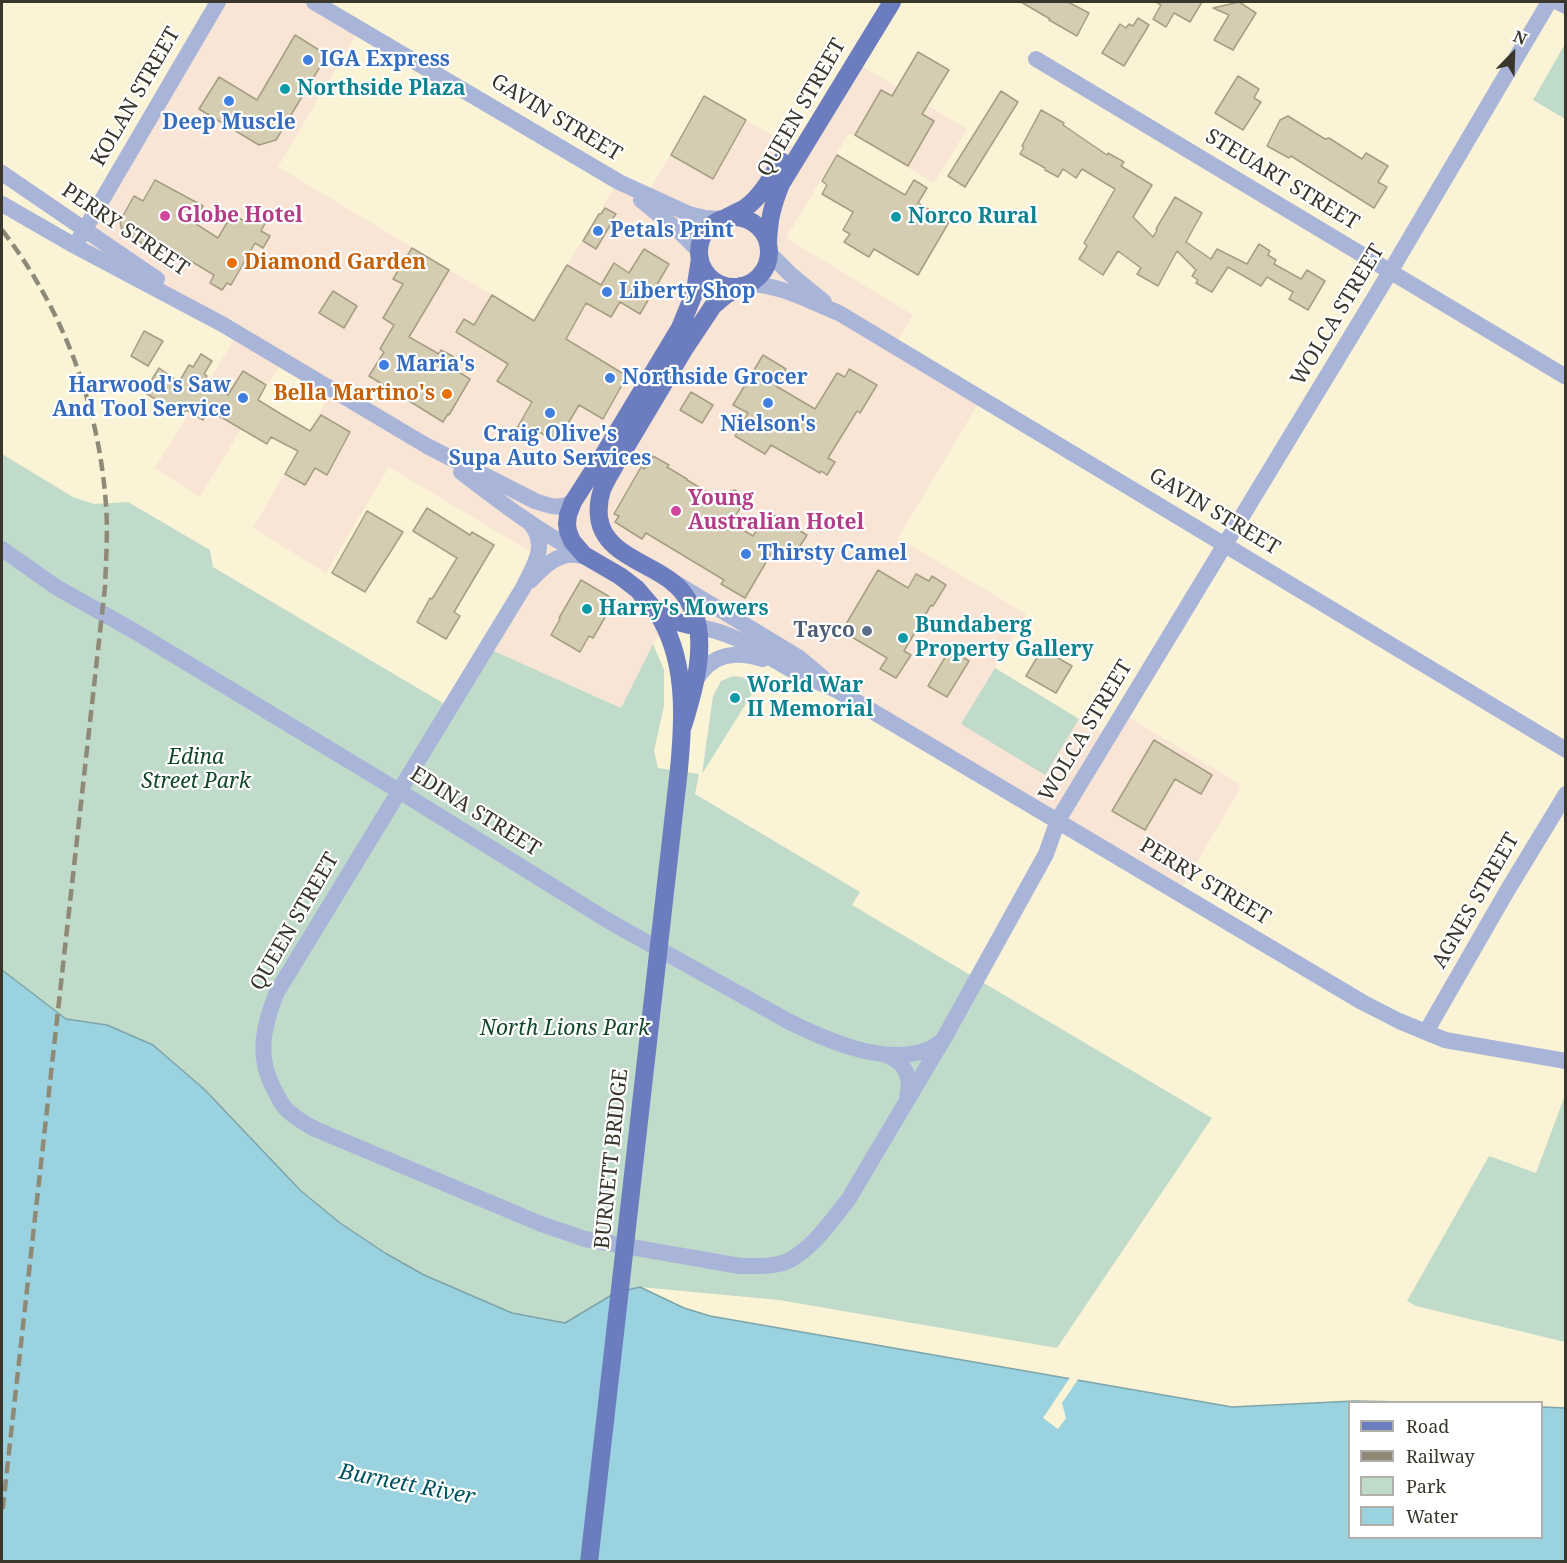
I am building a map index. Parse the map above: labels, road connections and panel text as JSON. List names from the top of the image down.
{
  "streets": {
    "main road": ["QUEEN STREET", "PERRY STREET", "BURNETT BRIDGE"],
    "street": [
      "KOLAN STREET",
      "GAVIN STREET",
      "STEUART STREET",
      "WOLCA STREET",
      "EDINA STREET",
      "AGNES STREET"
    ]
  },
  "crossings": [
    ["KOLAN STREET", "PERRY STREET"],
    ["QUEEN STREET", "GAVIN STREET"],
    ["QUEEN STREET", "PERRY STREET"],
    ["QUEEN STREET", "WOLCA STREET"],
    ["QUEEN STREET", "EDINA STREET"],
    ["GAVIN STREET", "WOLCA STREET"],
    ["STEUART STREET", "WOLCA STREET"],
    ["PERRY STREET", "WOLCA STREET"],
    ["PERRY STREET", "AGNES STREET"],
    ["PERRY STREET", "BURNETT BRIDGE"],
    ["WOLCA STREET", "EDINA STREET"]
  ],
  "water": ["Burnett River"],
  "parks": ["Edina Street Park", "North Lions Park"],
  "places": [
    "IGA Express",
    "Northside Plaza",
    "Deep Muscle",
    "Globe Hotel",
    "Norco Rural",
    "Petals Print",
    "Diamond Garden",
    "Liberty Shop",
    "Maria's",
    "Northside Grocer",
    "Bella Martino's",
    "Harwood's Saw And Tool Service",
    "Nielson's",
    "Craig Olive's Supa Auto Services",
    "Young Australian Hotel",
    "Thirsty Camel",
    "Harry's Mowers",
    "Tayco",
    "Bundaberg Property Gallery",
    "World War II Memorial"
  ],
  "legend": [
    "Road",
    "Railway",
    "Park",
    "Water"
  ],
  "north": "top right"
}
